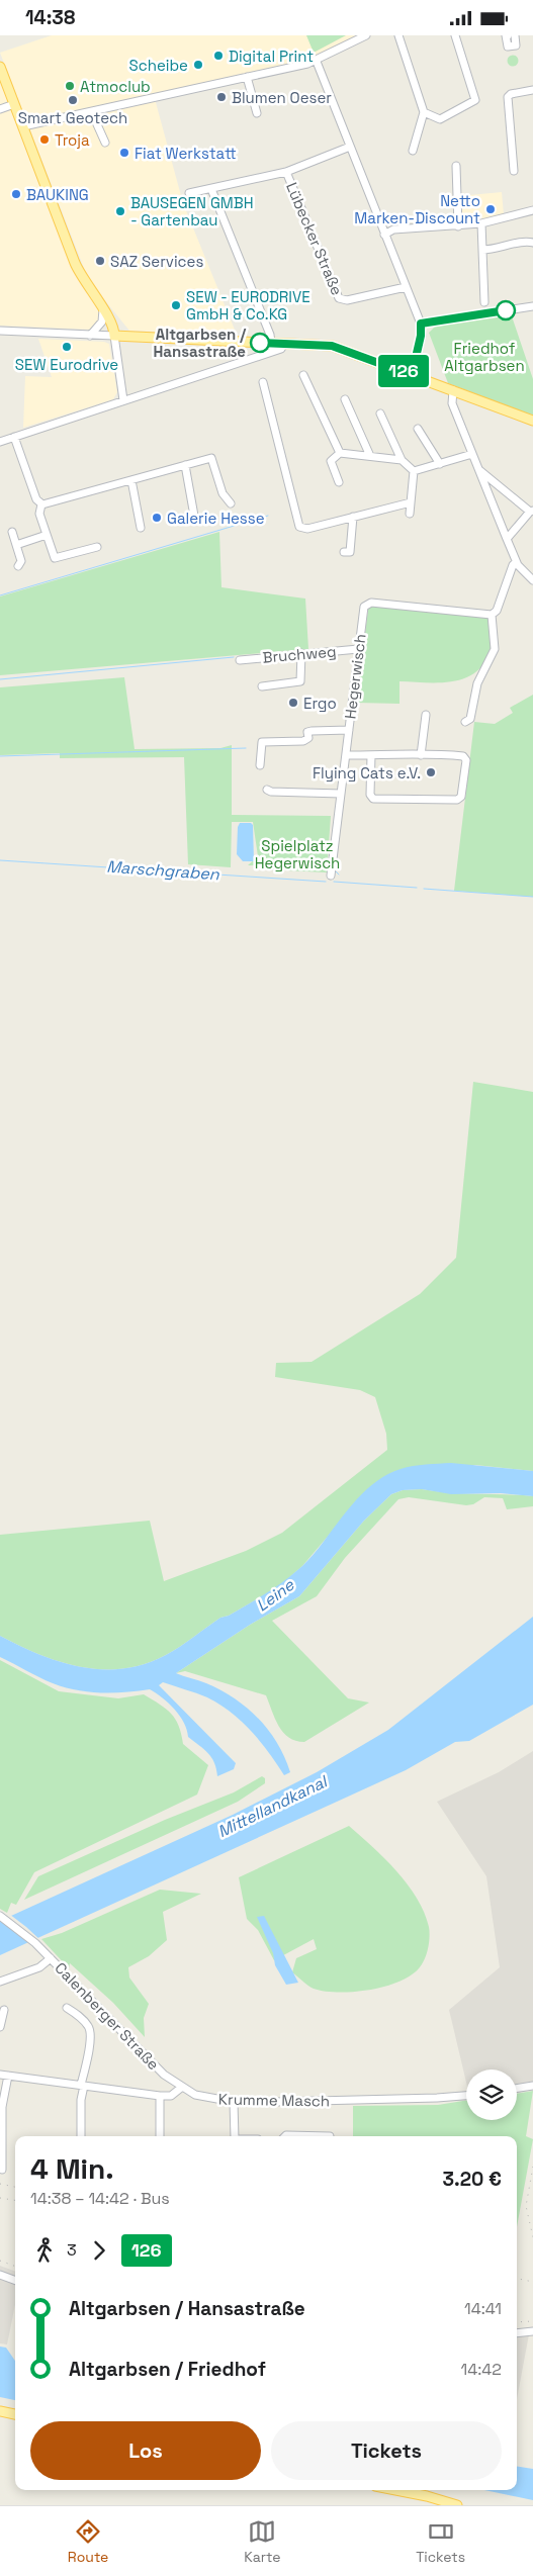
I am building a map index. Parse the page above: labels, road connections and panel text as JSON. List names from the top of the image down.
{
  "streets": {
    "street": [
      "Lübecker Straße",
      "Bruchweg",
      "Hegerwisch",
      "Calenberger Straße",
      "Krumme Masch"
    ]
  },
  "crossings": [
    ["Bruchweg", "Hegerwisch"],
    ["Calenberger Straße", "Krumme Masch"]
  ],
  "water": ["Marschgraben", "Leine", "Mittellandkanal"],
  "parks": ["Friedhof Altgarbsen", "Spielplatz Hegerwisch"],
  "places": [
    "Digital Print",
    "Scheibe",
    "Atmoclub",
    "Blumen Oeser",
    "Smart Geotech",
    "Troja",
    "Fiat Werkstatt",
    "BAUKING",
    "Netto Marken-Discount",
    "BAUSEGEN GMBH - Gartenbau",
    "SAZ Services",
    "SEW - EURODRIVE GmbH & Co.KG",
    "Altgarbsen / Hansastraße",
    "SEW Eurodrive",
    "Galerie Hesse",
    "Ergo",
    "Flying Cats e.V."
  ],
  "lines": ["bus line 126"],
  "page": {
    "status": "14:38",
    "on_map": "126",
    "heading": ["4 Min.", "14:38 – 14:42 · Bus", "3.20 €"],
    "legs": ["3", "126"],
    "list": [
      {
        "name": "Altgarbsen / Hansastraße",
        "value": "14:41"
      },
      {
        "name": "Altgarbsen / Friedhof",
        "value": "14:42"
      }
    ],
    "buttons": ["Los", "Tickets"],
    "tabs": ["Route", "Karte", "Tickets"]
  }
}
